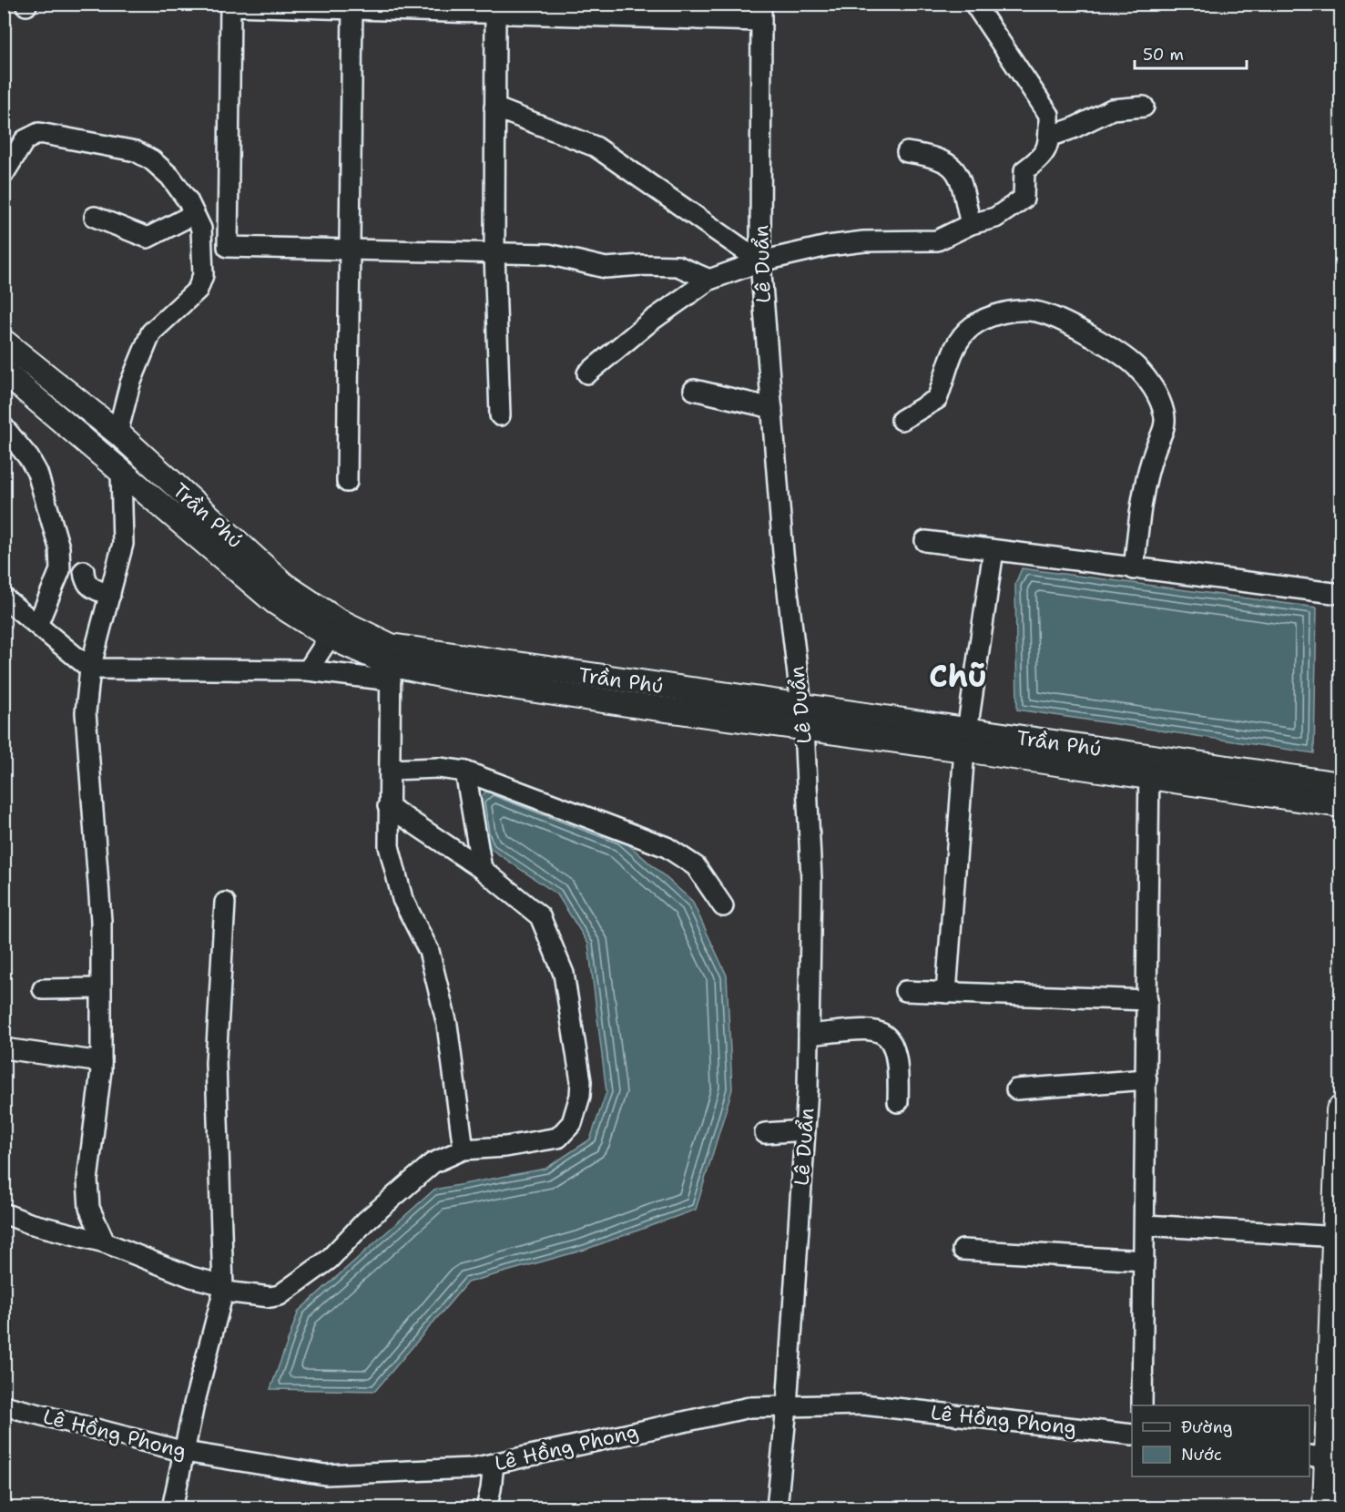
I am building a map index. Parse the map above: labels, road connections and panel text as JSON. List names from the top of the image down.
{
  "streets": {
    "main road": ["Trần Phú"],
    "street": ["Lê Duẩn", "Lê Hồng Phong"]
  },
  "crossings": [
    ["Lê Duẩn", "Trần Phú"],
    ["Lê Duẩn", "Lê Hồng Phong"]
  ],
  "districts": ["Chũ"],
  "legend": ["Đường", "Nước"],
  "scale_bar": "50 m"
}
